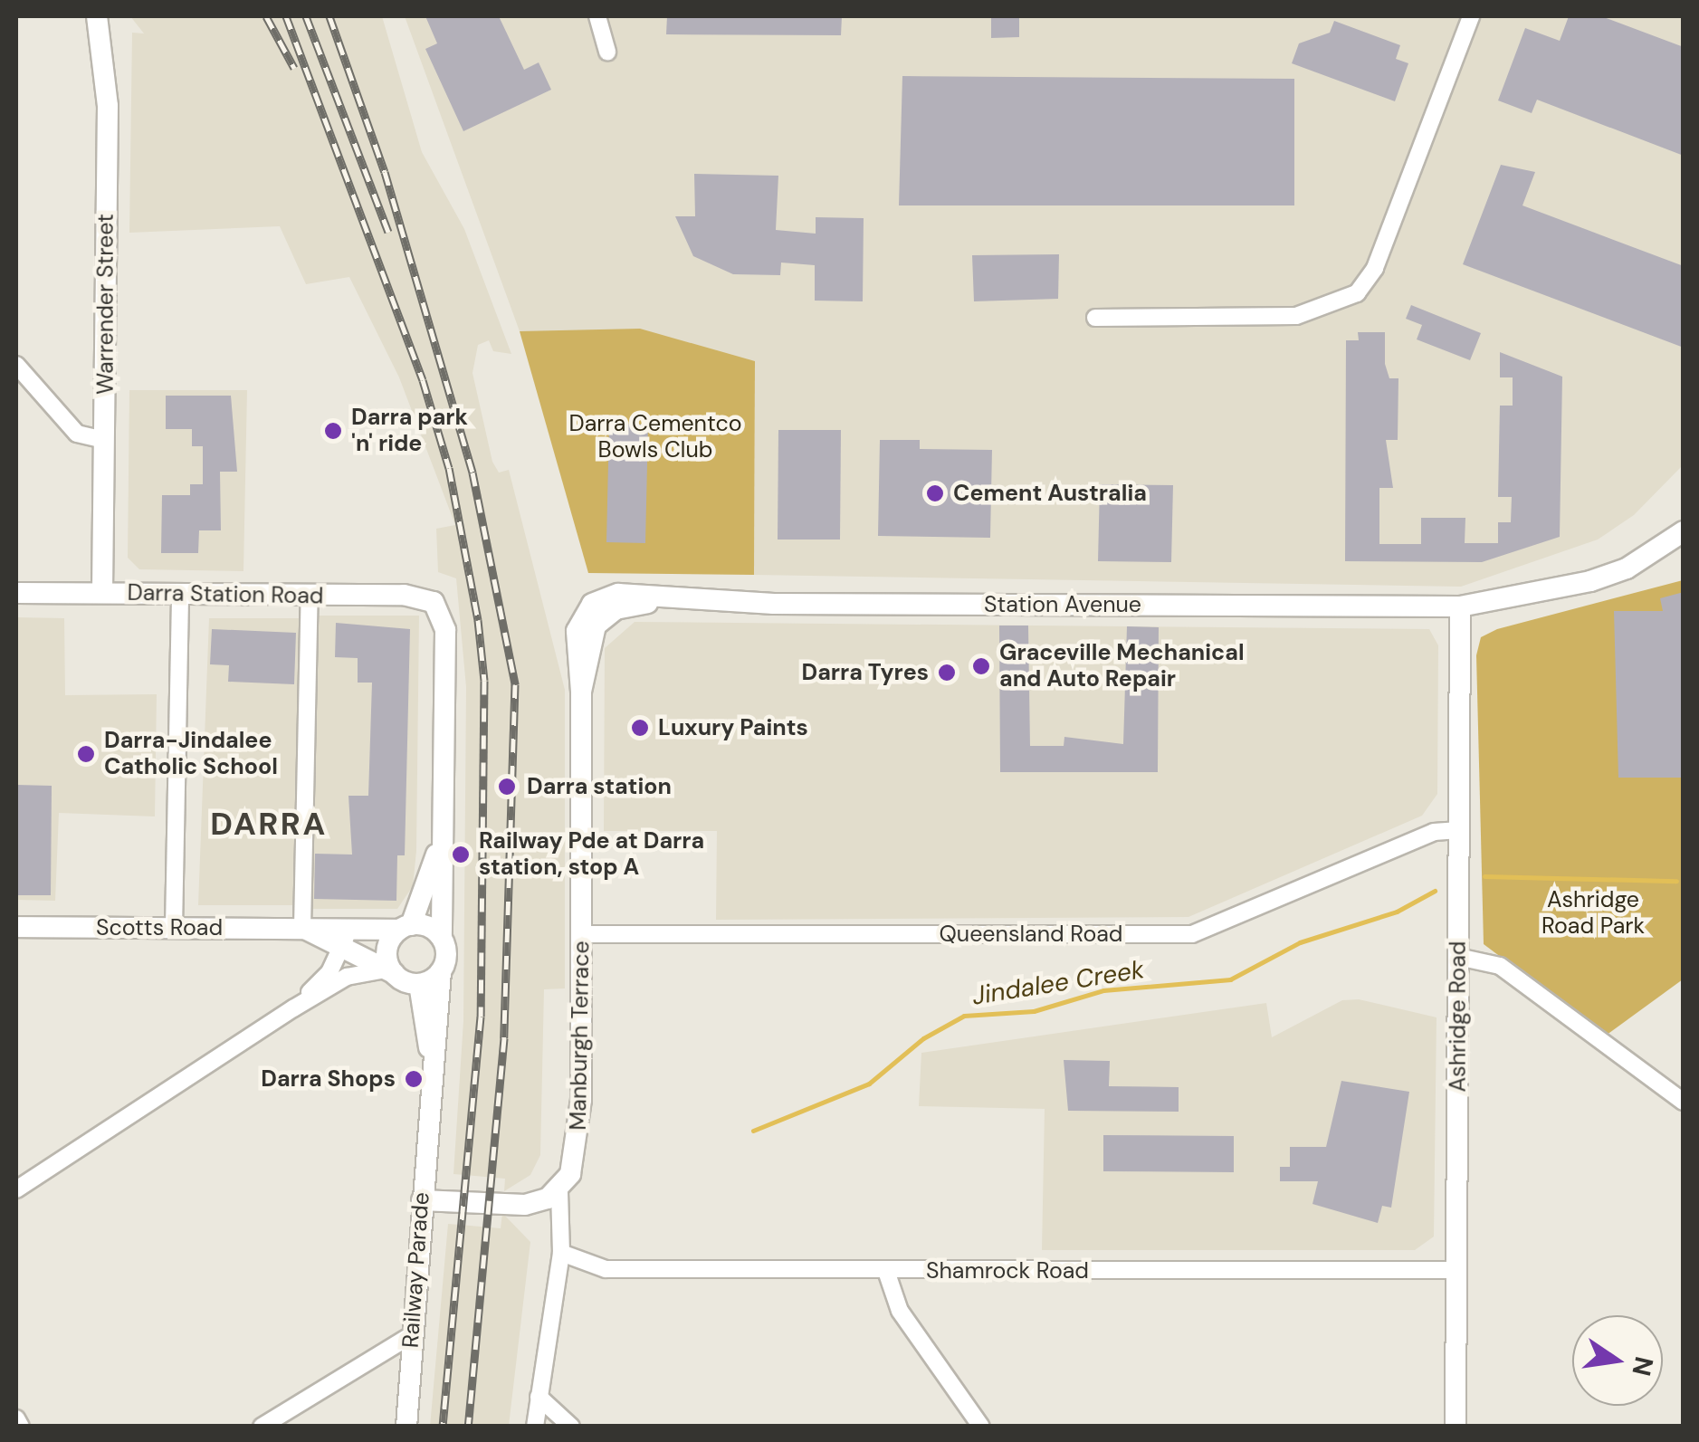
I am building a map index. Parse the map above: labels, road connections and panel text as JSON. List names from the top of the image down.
{
  "streets": {
    "street": [
      "Warrender Street",
      "Darra Station Road",
      "Station Avenue",
      "Scotts Road",
      "Queensland Road",
      "Ashridge Road",
      "Manburgh Terrace",
      "Railway Parade",
      "Shamrock Road"
    ]
  },
  "crossings": [
    ["Warrender Street", "Darra Station Road"],
    ["Station Avenue", "Ashridge Road"],
    ["Station Avenue", "Manburgh Terrace"],
    ["Scotts Road", "Railway Parade"],
    ["Queensland Road", "Ashridge Road"],
    ["Queensland Road", "Manburgh Terrace"],
    ["Ashridge Road", "Shamrock Road"],
    ["Manburgh Terrace", "Shamrock Road"]
  ],
  "districts": ["DARRA"],
  "water": ["Jindalee Creek"],
  "parks": ["Darra Cementco Bowls Club", "Ashridge Road Park"],
  "places": [
    "Darra park 'n' ride",
    "Cement Australia",
    "Graceville Mechanical and Auto Repair",
    "Darra Tyres",
    "Luxury Paints",
    "Darra-Jindalee Catholic School",
    "Darra station",
    "Railway Pde at Darra station, stop A",
    "Darra Shops"
  ],
  "north": "right"
}
